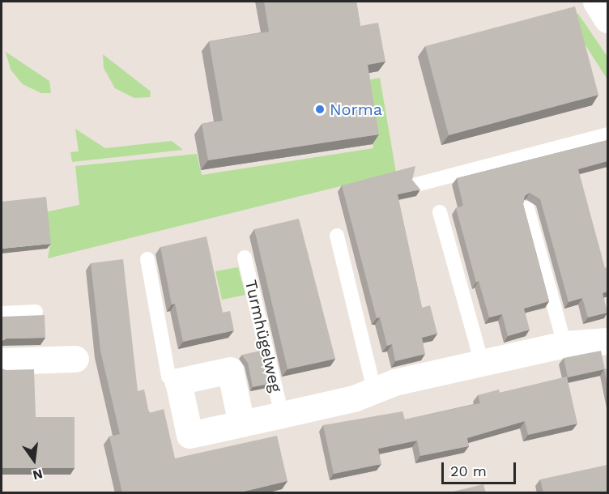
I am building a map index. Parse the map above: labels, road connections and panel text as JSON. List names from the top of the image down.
{
  "streets": {
    "street": ["Turmhügelweg"]
  },
  "places": ["Norma"],
  "scale_bar": "20 m",
  "north": "bottom"
}
